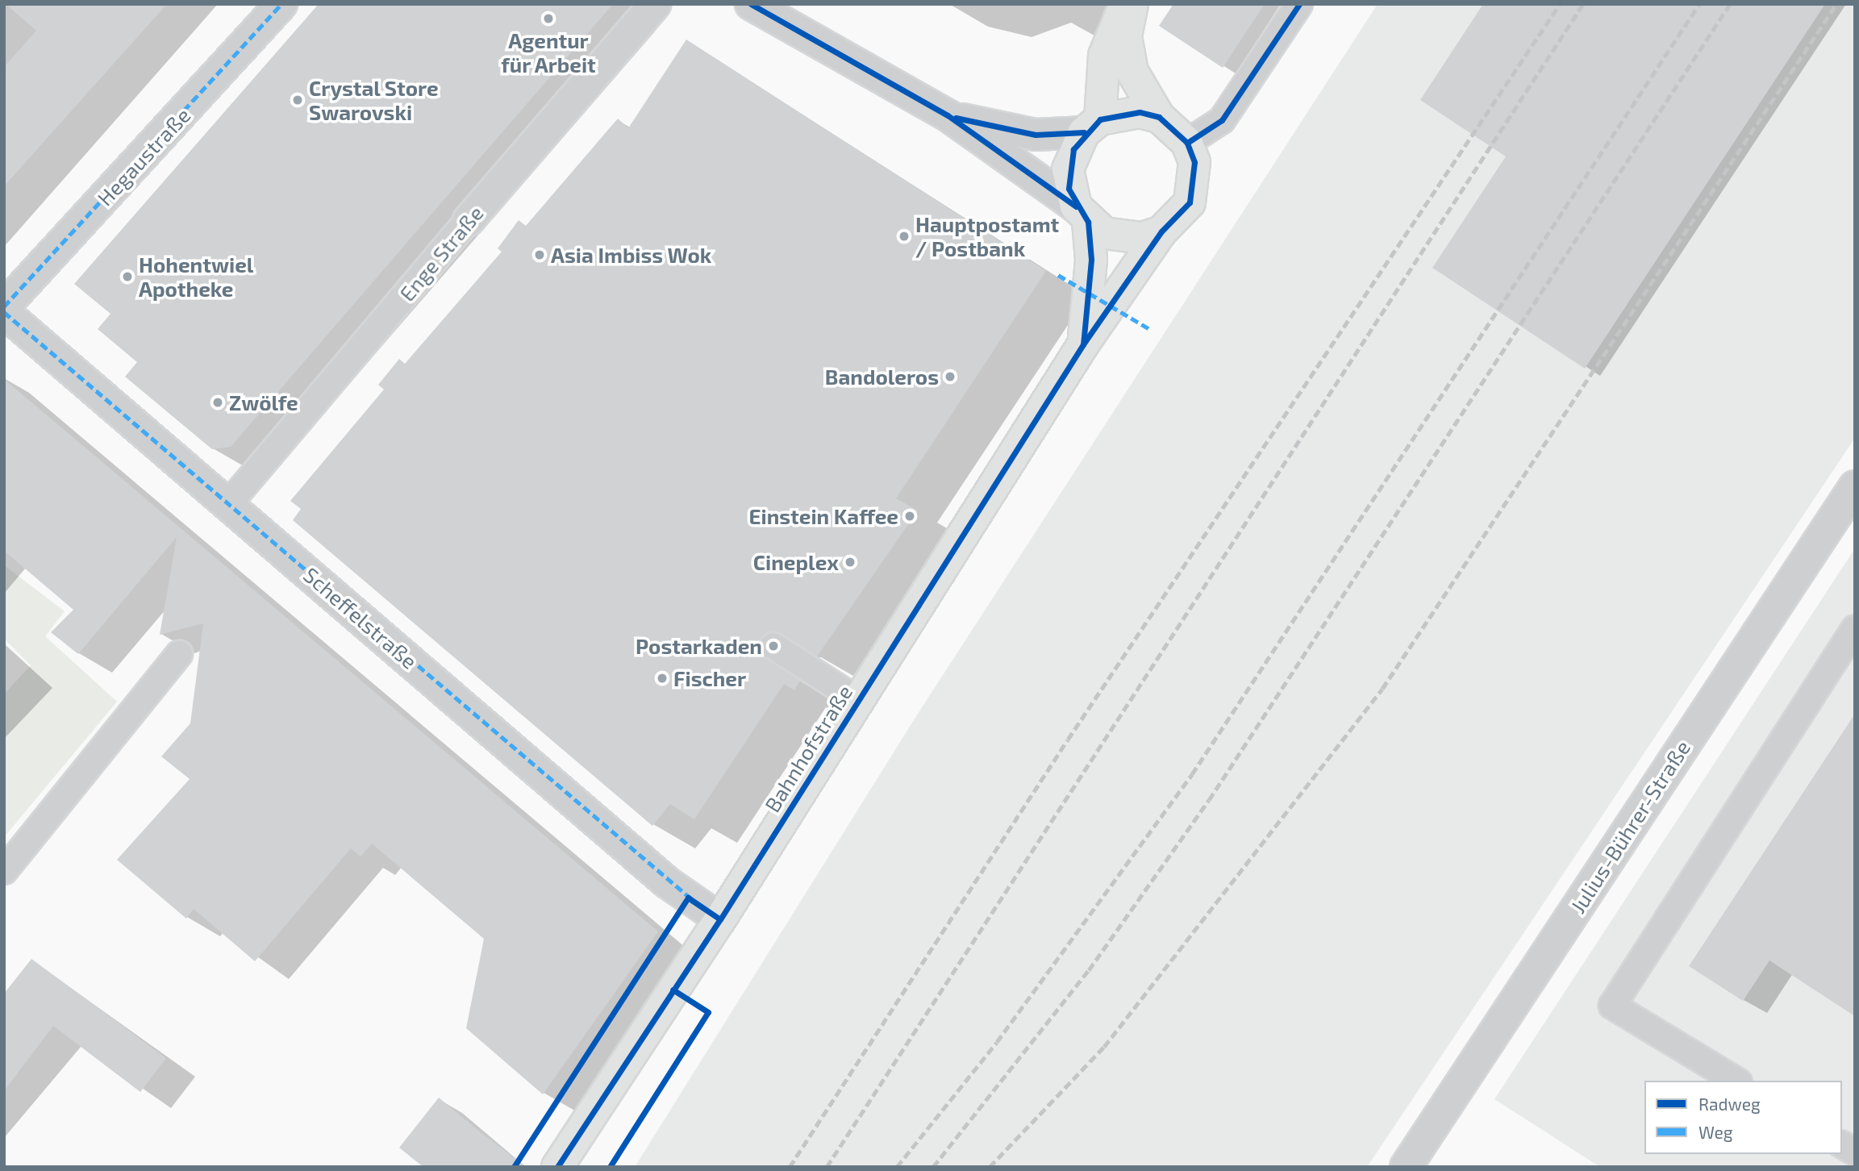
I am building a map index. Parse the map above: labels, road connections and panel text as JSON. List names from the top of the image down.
{
  "streets": {
    "street": [
      "Hegaustraße",
      "Enge Straße",
      "Scheffelstraße",
      "Bahnhofstraße",
      "Julius-Bührer-Straße"
    ]
  },
  "crossings": [
    ["Enge Straße", "Scheffelstraße"],
    ["Scheffelstraße", "Bahnhofstraße"]
  ],
  "places": [
    "Agentur für Arbeit",
    "Crystal Store Swarovski",
    "Hauptpostamt / Postbank",
    "Asia Imbiss Wok",
    "Hohentwiel Apotheke",
    "Bandoleros",
    "Zwölfe",
    "Einstein Kaffee",
    "Cineplex",
    "Postarkaden",
    "Fischer"
  ],
  "legend": ["Radweg", "Weg"]
}
